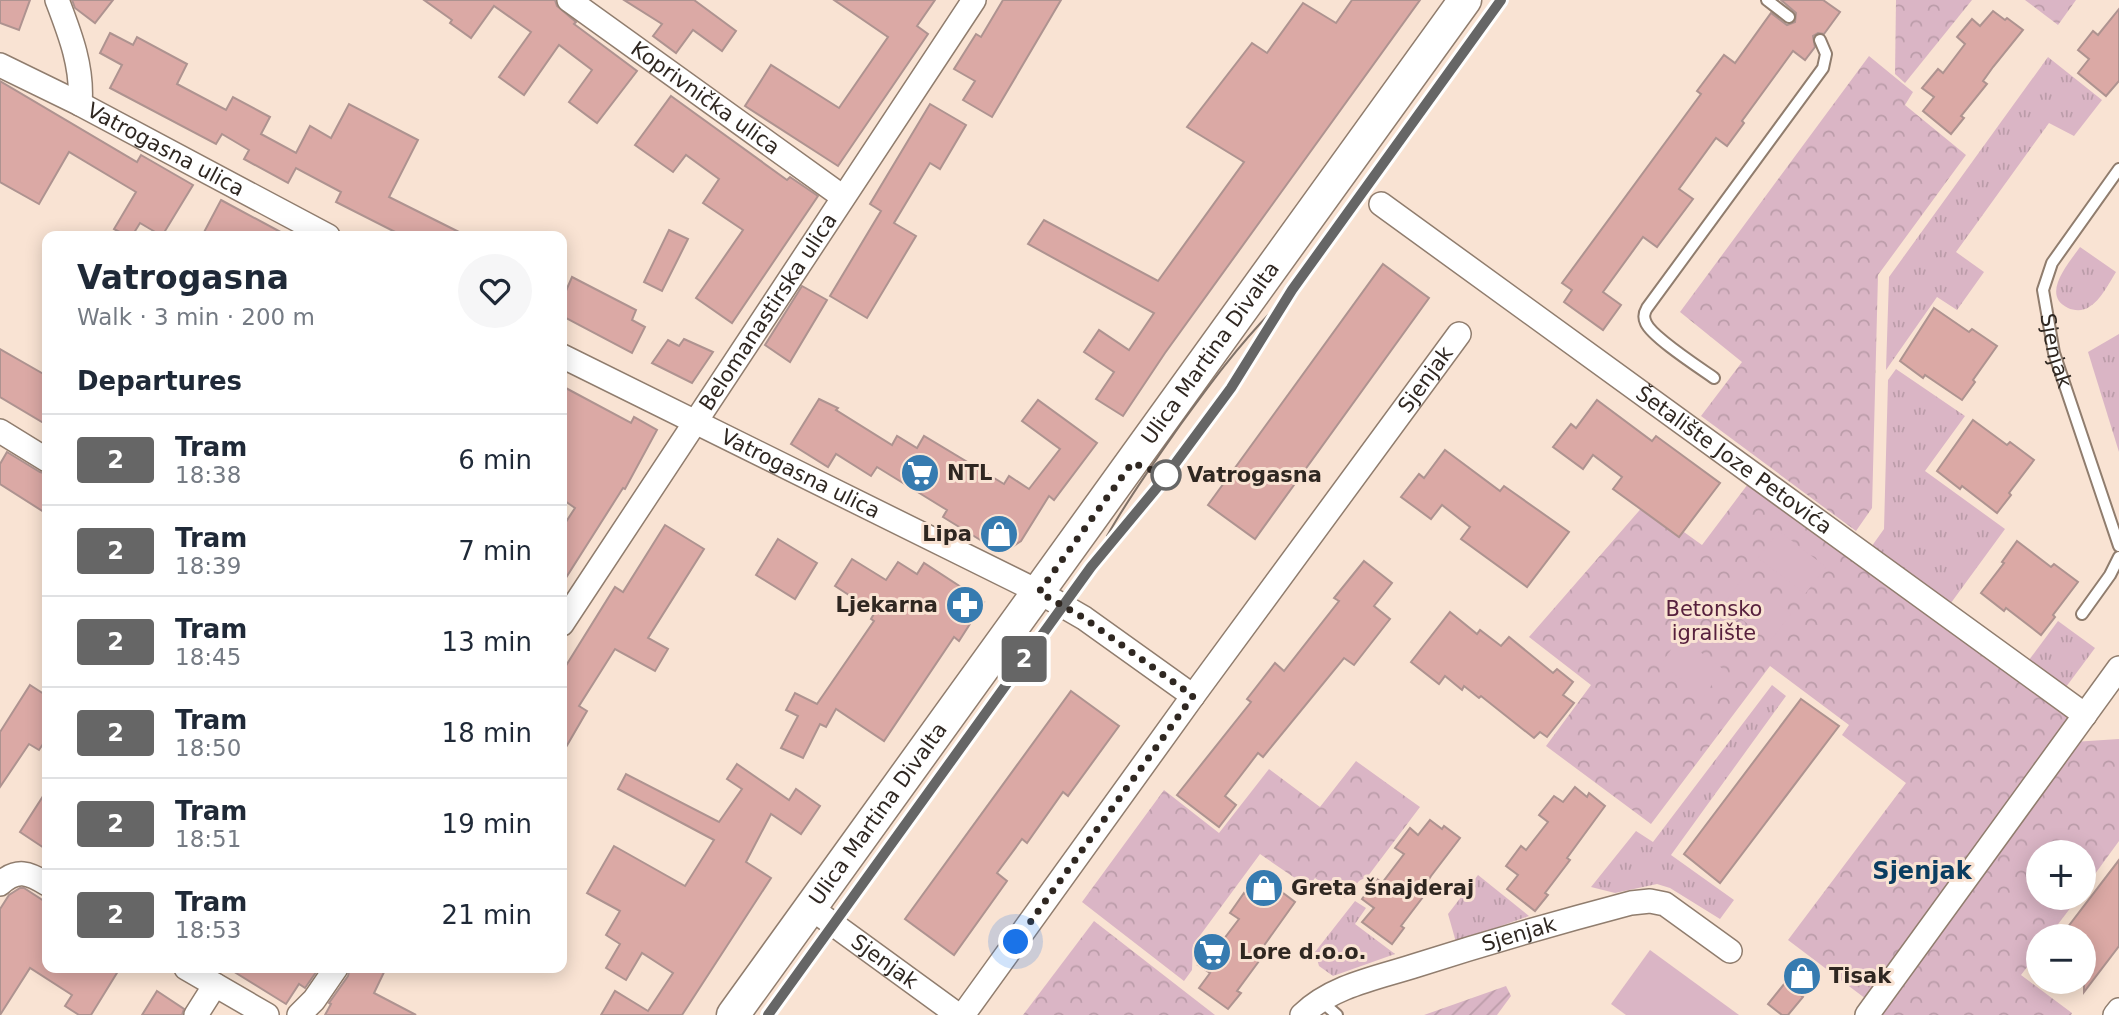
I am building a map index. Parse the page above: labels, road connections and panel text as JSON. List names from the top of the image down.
{
  "streets": {
    "street": [
      "Koprivnička ulica",
      "Vatrogasna ulica",
      "Belomanastirska ulica",
      "Sjenjak",
      "Ulica Martina Divalta",
      "Šetalište Joze Petovića"
    ]
  },
  "crossings": [
    ["Koprivnička ulica", "Belomanastirska ulica"],
    ["Vatrogasna ulica", "Belomanastirska ulica"],
    ["Vatrogasna ulica", "Ulica Martina Divalta"],
    ["Sjenjak", "Ulica Martina Divalta"]
  ],
  "districts": ["Sjenjak"],
  "parks": ["Betonsko igralište"],
  "places": {
    "supermarket": ["NTL", "Lore d.o.o."],
    "other": ["Vatrogasna"],
    "shop": ["Lipa", "Greta šnajderaj", "Tisak"],
    "pharmacy": ["Ljekarna"]
  },
  "lines": ["tram line 2"],
  "page": {
    "on_map": "2",
    "heading": [
      ["Vatrogasna", "Walk · 3 min · 200 m"],
      "Departures"
    ],
    "list": [
      {
        "mark": "2",
        "name": "Tram",
        "note": "18:38",
        "value": "6 min"
      },
      {
        "mark": "2",
        "name": "Tram",
        "note": "18:39",
        "value": "7 min"
      },
      {
        "mark": "2",
        "name": "Tram",
        "note": "18:45",
        "value": "13 min"
      },
      {
        "mark": "2",
        "name": "Tram",
        "note": "18:50",
        "value": "18 min"
      },
      {
        "mark": "2",
        "name": "Tram",
        "note": "18:51",
        "value": "19 min"
      },
      {
        "mark": "2",
        "name": "Tram",
        "note": "18:53",
        "value": "21 min"
      }
    ],
    "map_buttons": ["+", "−"]
  }
}
